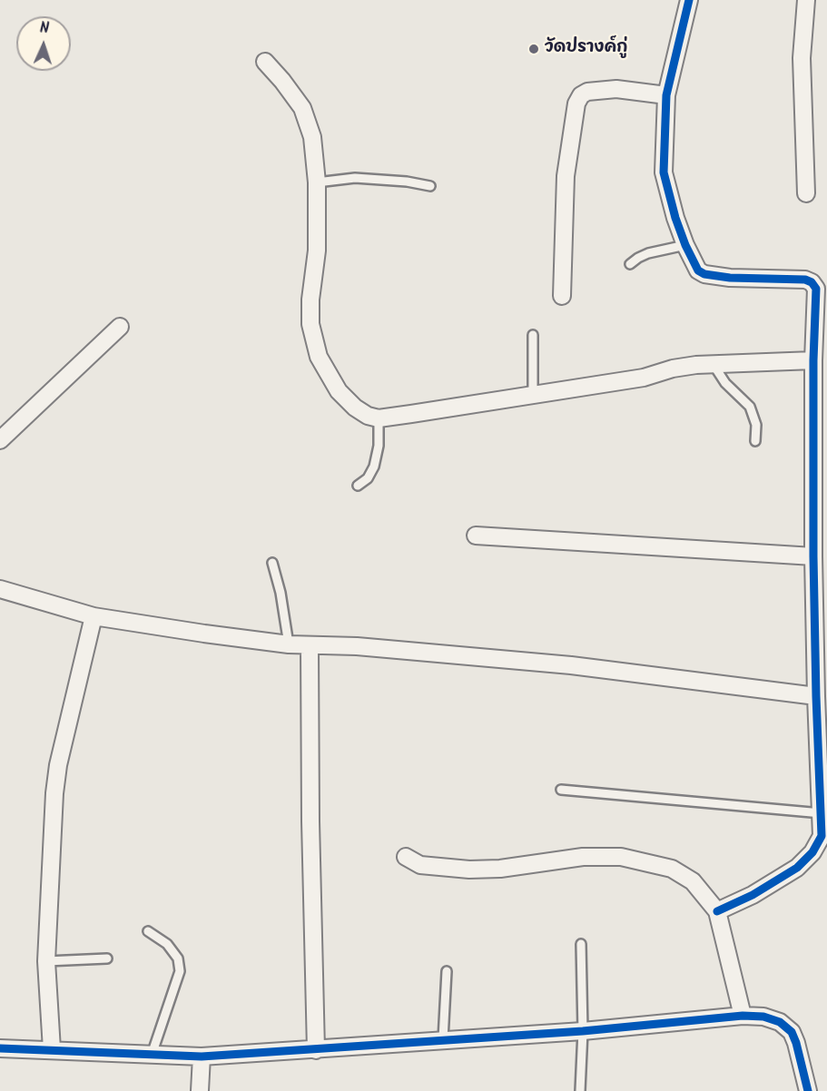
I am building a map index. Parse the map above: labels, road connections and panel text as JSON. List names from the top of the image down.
{
  "places": ["วัดปรางค์กู่"],
  "north": "top"
}
